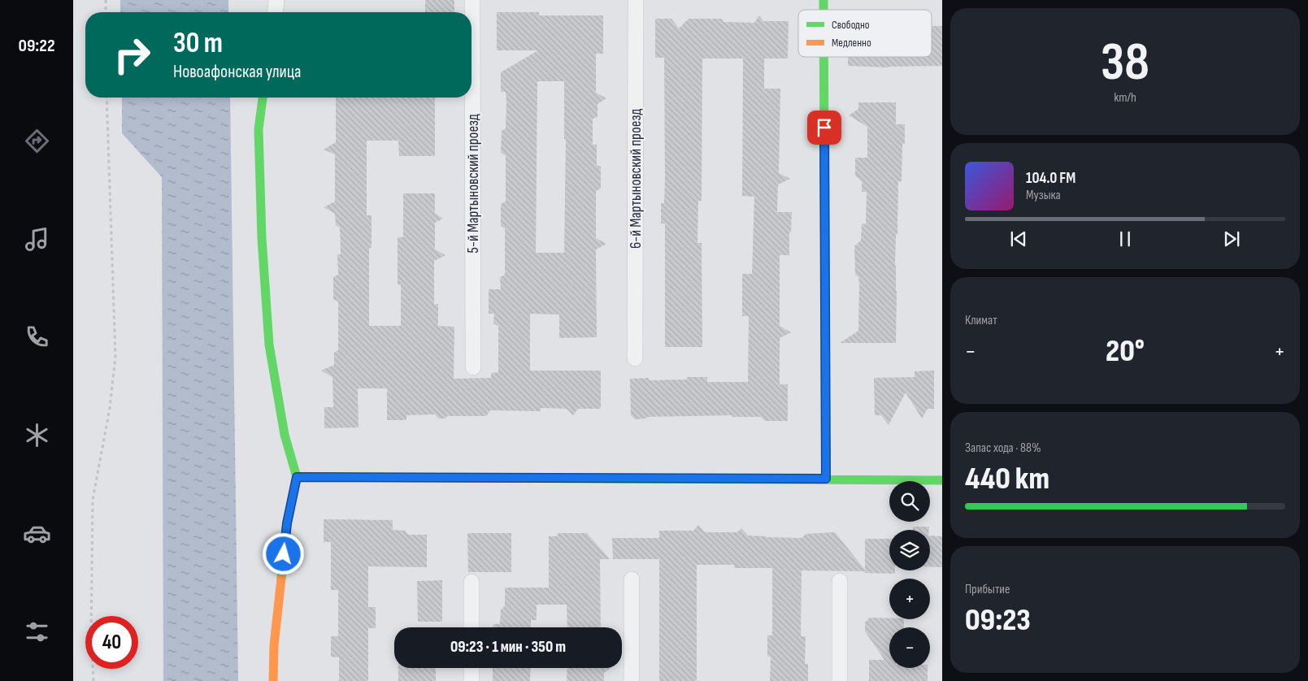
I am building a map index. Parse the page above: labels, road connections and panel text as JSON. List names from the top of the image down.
{
  "streets": {
    "street": ["6-й Мартыновский проезд", "5-й Мартыновский проезд"]
  },
  "legend": ["Свободно", "Медленно"],
  "page": {
    "tabs": "09:22",
    "tile": [
      ["38", "km/h"],
      "Климат",
      ["Запас хода · 88%", "440 km"],
      ["Прибытие", "09:23"]
    ],
    "turn": ["30 m", "Новоафонская улица"],
    "song": ["104.0 FM", "Музыка"],
    "heat": ["−", "20°", "+"],
    "map_buttons": ["+", "−"],
    "limit": "40",
    "trip": "09:23 · 1 мин · 350 m"
  }
}
